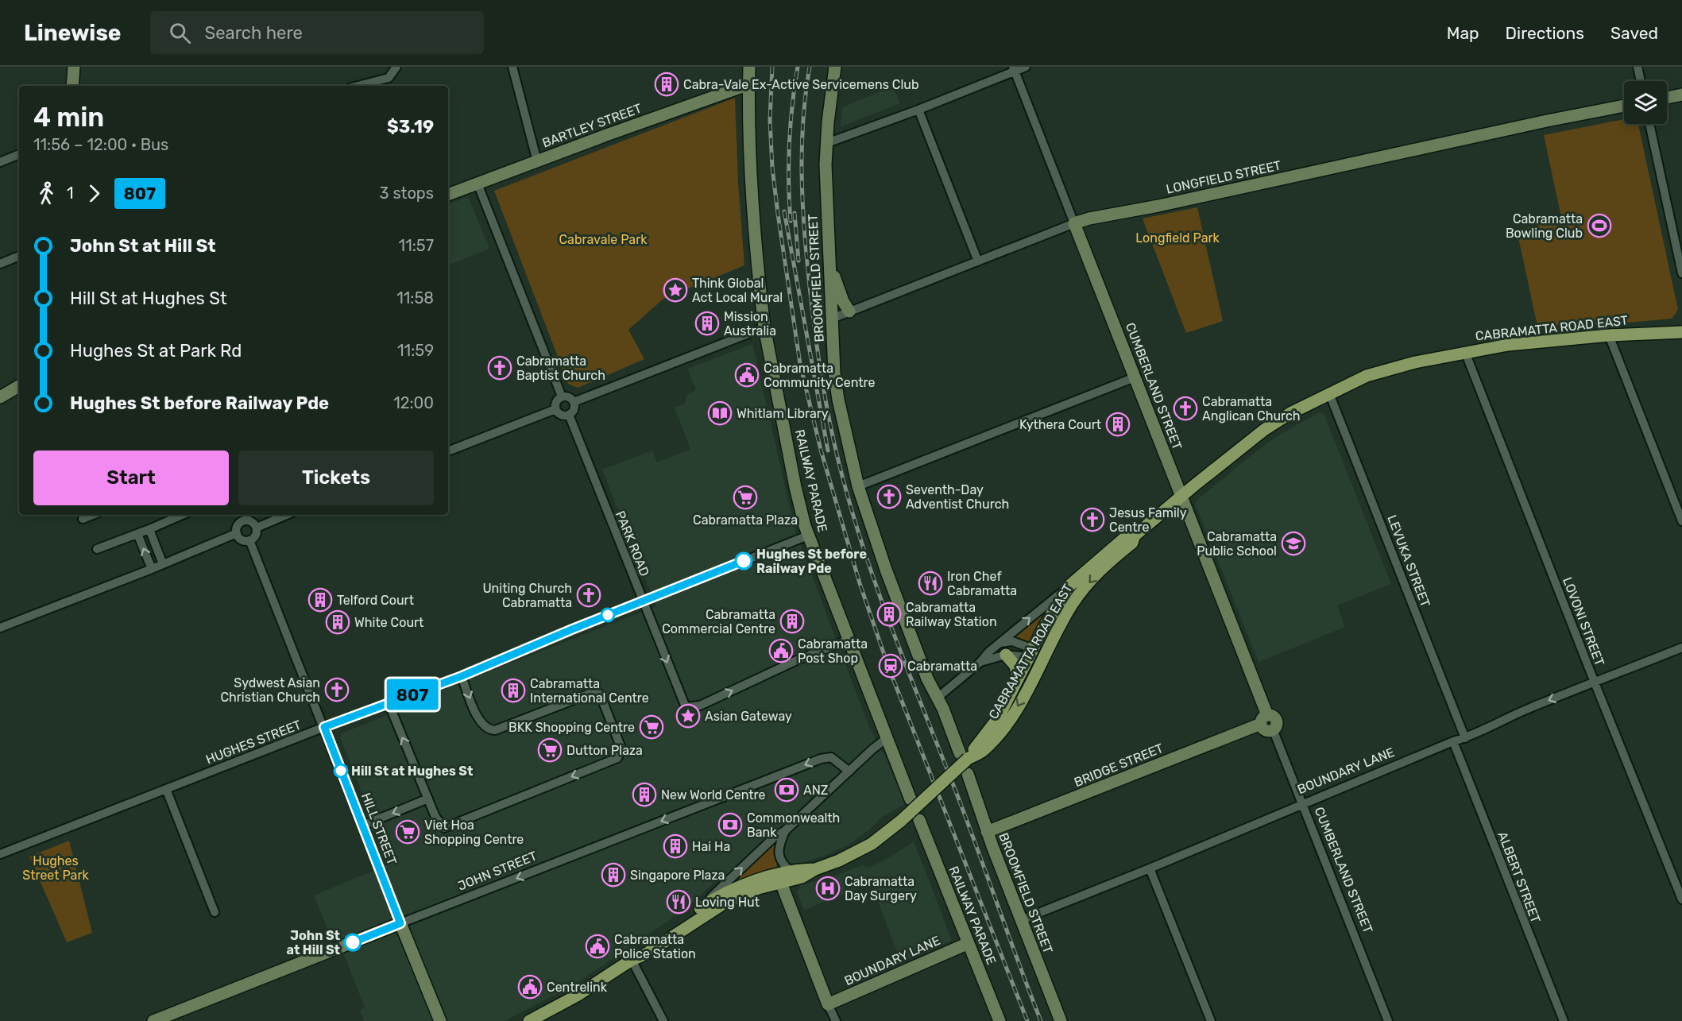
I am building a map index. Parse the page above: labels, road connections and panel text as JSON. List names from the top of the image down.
{
  "streets": {
    "main road": ["CABRAMATTA ROAD EAST"],
    "street": [
      "BARTLEY STREET",
      "LONGFIELD STREET",
      "BROOMFIELD STREET",
      "CUMBERLAND STREET",
      "RAILWAY PARADE",
      "PARK ROAD",
      "LEVUKA STREET",
      "LOVONI STREET",
      "HUGHES STREET",
      "BRIDGE STREET",
      "BOUNDARY LANE",
      "HILL STREET",
      "JOHN STREET",
      "ALBERT STREET"
    ]
  },
  "crossings": [
    ["BARTLEY STREET", "RAILWAY PARADE"],
    ["LONGFIELD STREET", "BROOMFIELD STREET"],
    ["LONGFIELD STREET", "CUMBERLAND STREET"],
    ["BROOMFIELD STREET", "CABRAMATTA ROAD EAST"],
    ["BROOMFIELD STREET", "BRIDGE STREET"],
    ["BROOMFIELD STREET", "BOUNDARY LANE"],
    ["CABRAMATTA ROAD EAST", "CUMBERLAND STREET"],
    ["CABRAMATTA ROAD EAST", "LEVUKA STREET"],
    ["CABRAMATTA ROAD EAST", "LOVONI STREET"],
    ["CUMBERLAND STREET", "BRIDGE STREET"],
    ["CUMBERLAND STREET", "BOUNDARY LANE"],
    ["RAILWAY PARADE", "PARK ROAD"],
    ["RAILWAY PARADE", "HUGHES STREET"],
    ["RAILWAY PARADE", "BOUNDARY LANE"],
    ["PARK ROAD", "HUGHES STREET"],
    ["LEVUKA STREET", "BOUNDARY LANE"],
    ["LOVONI STREET", "BOUNDARY LANE"],
    ["HUGHES STREET", "HILL STREET"],
    ["BOUNDARY LANE", "ALBERT STREET"],
    ["HILL STREET", "JOHN STREET"]
  ],
  "parks": ["Longfield Park", "Cabravale Park", "Hughes Street Park"],
  "places": {
    "building": [
      "Cabra-Vale Ex-Active Servicemens Club",
      "Mission Australia",
      "Kythera Court",
      "Telford Court",
      "Cabramatta Railway Station",
      "Cabramatta Commercial Centre",
      "White Court",
      "Cabramatta International Centre",
      "New World Centre",
      "Hai Ha",
      "Singapore Plaza"
    ],
    "sports": ["Cabramatta Bowling Club"],
    "place": ["Think Global Act Local Mural", "Asian Gateway"],
    "church": [
      "Cabramatta Baptist Church",
      "Cabramatta Anglican Church",
      "Seventh-Day Adventist Church",
      "Jesus Family Centre",
      "Uniting Church Cabramatta",
      "Sydwest Asian Christian Church"
    ],
    "public building": [
      "Cabramatta Community Centre",
      "Cabramatta Post Shop",
      "Cabramatta Police Station",
      "Centrelink"
    ],
    "library": ["Whitlam Library"],
    "supermarket": [
      "Cabramatta Plaza",
      "BKK Shopping Centre",
      "Dutton Plaza",
      "Viet Hoa Shopping Centre"
    ],
    "school or university": ["Cabramatta Public School"],
    "other": ["Hughes St before Railway Pde", "Hill St at Hughes St", "John St at Hill St"],
    "restaurant": ["Iron Chef Cabramatta", "Loving Hut"],
    "station": ["Cabramatta"],
    "bank": ["ANZ", "Commonwealth Bank"],
    "hospital": ["Cabramatta Day Surgery"]
  },
  "lines": ["bus line 807"],
  "page": {
    "header": "Linewise",
    "search": "Search here",
    "nav": ["Map", "Directions", "Saved"],
    "on_map": "807",
    "heading": ["4 min", "11:56 – 12:00 · Bus", "$3.19"],
    "legs": ["1", "807", "3 stops"],
    "list": [
      {
        "name": "John St at Hill St",
        "value": "11:57"
      },
      {
        "name": "Hill St at Hughes St",
        "value": "11:58"
      },
      {
        "name": "Hughes St at Park Rd",
        "value": "11:59"
      },
      {
        "name": "Hughes St before Railway Pde",
        "value": "12:00"
      }
    ],
    "buttons": ["Start", "Tickets"]
  }
}
